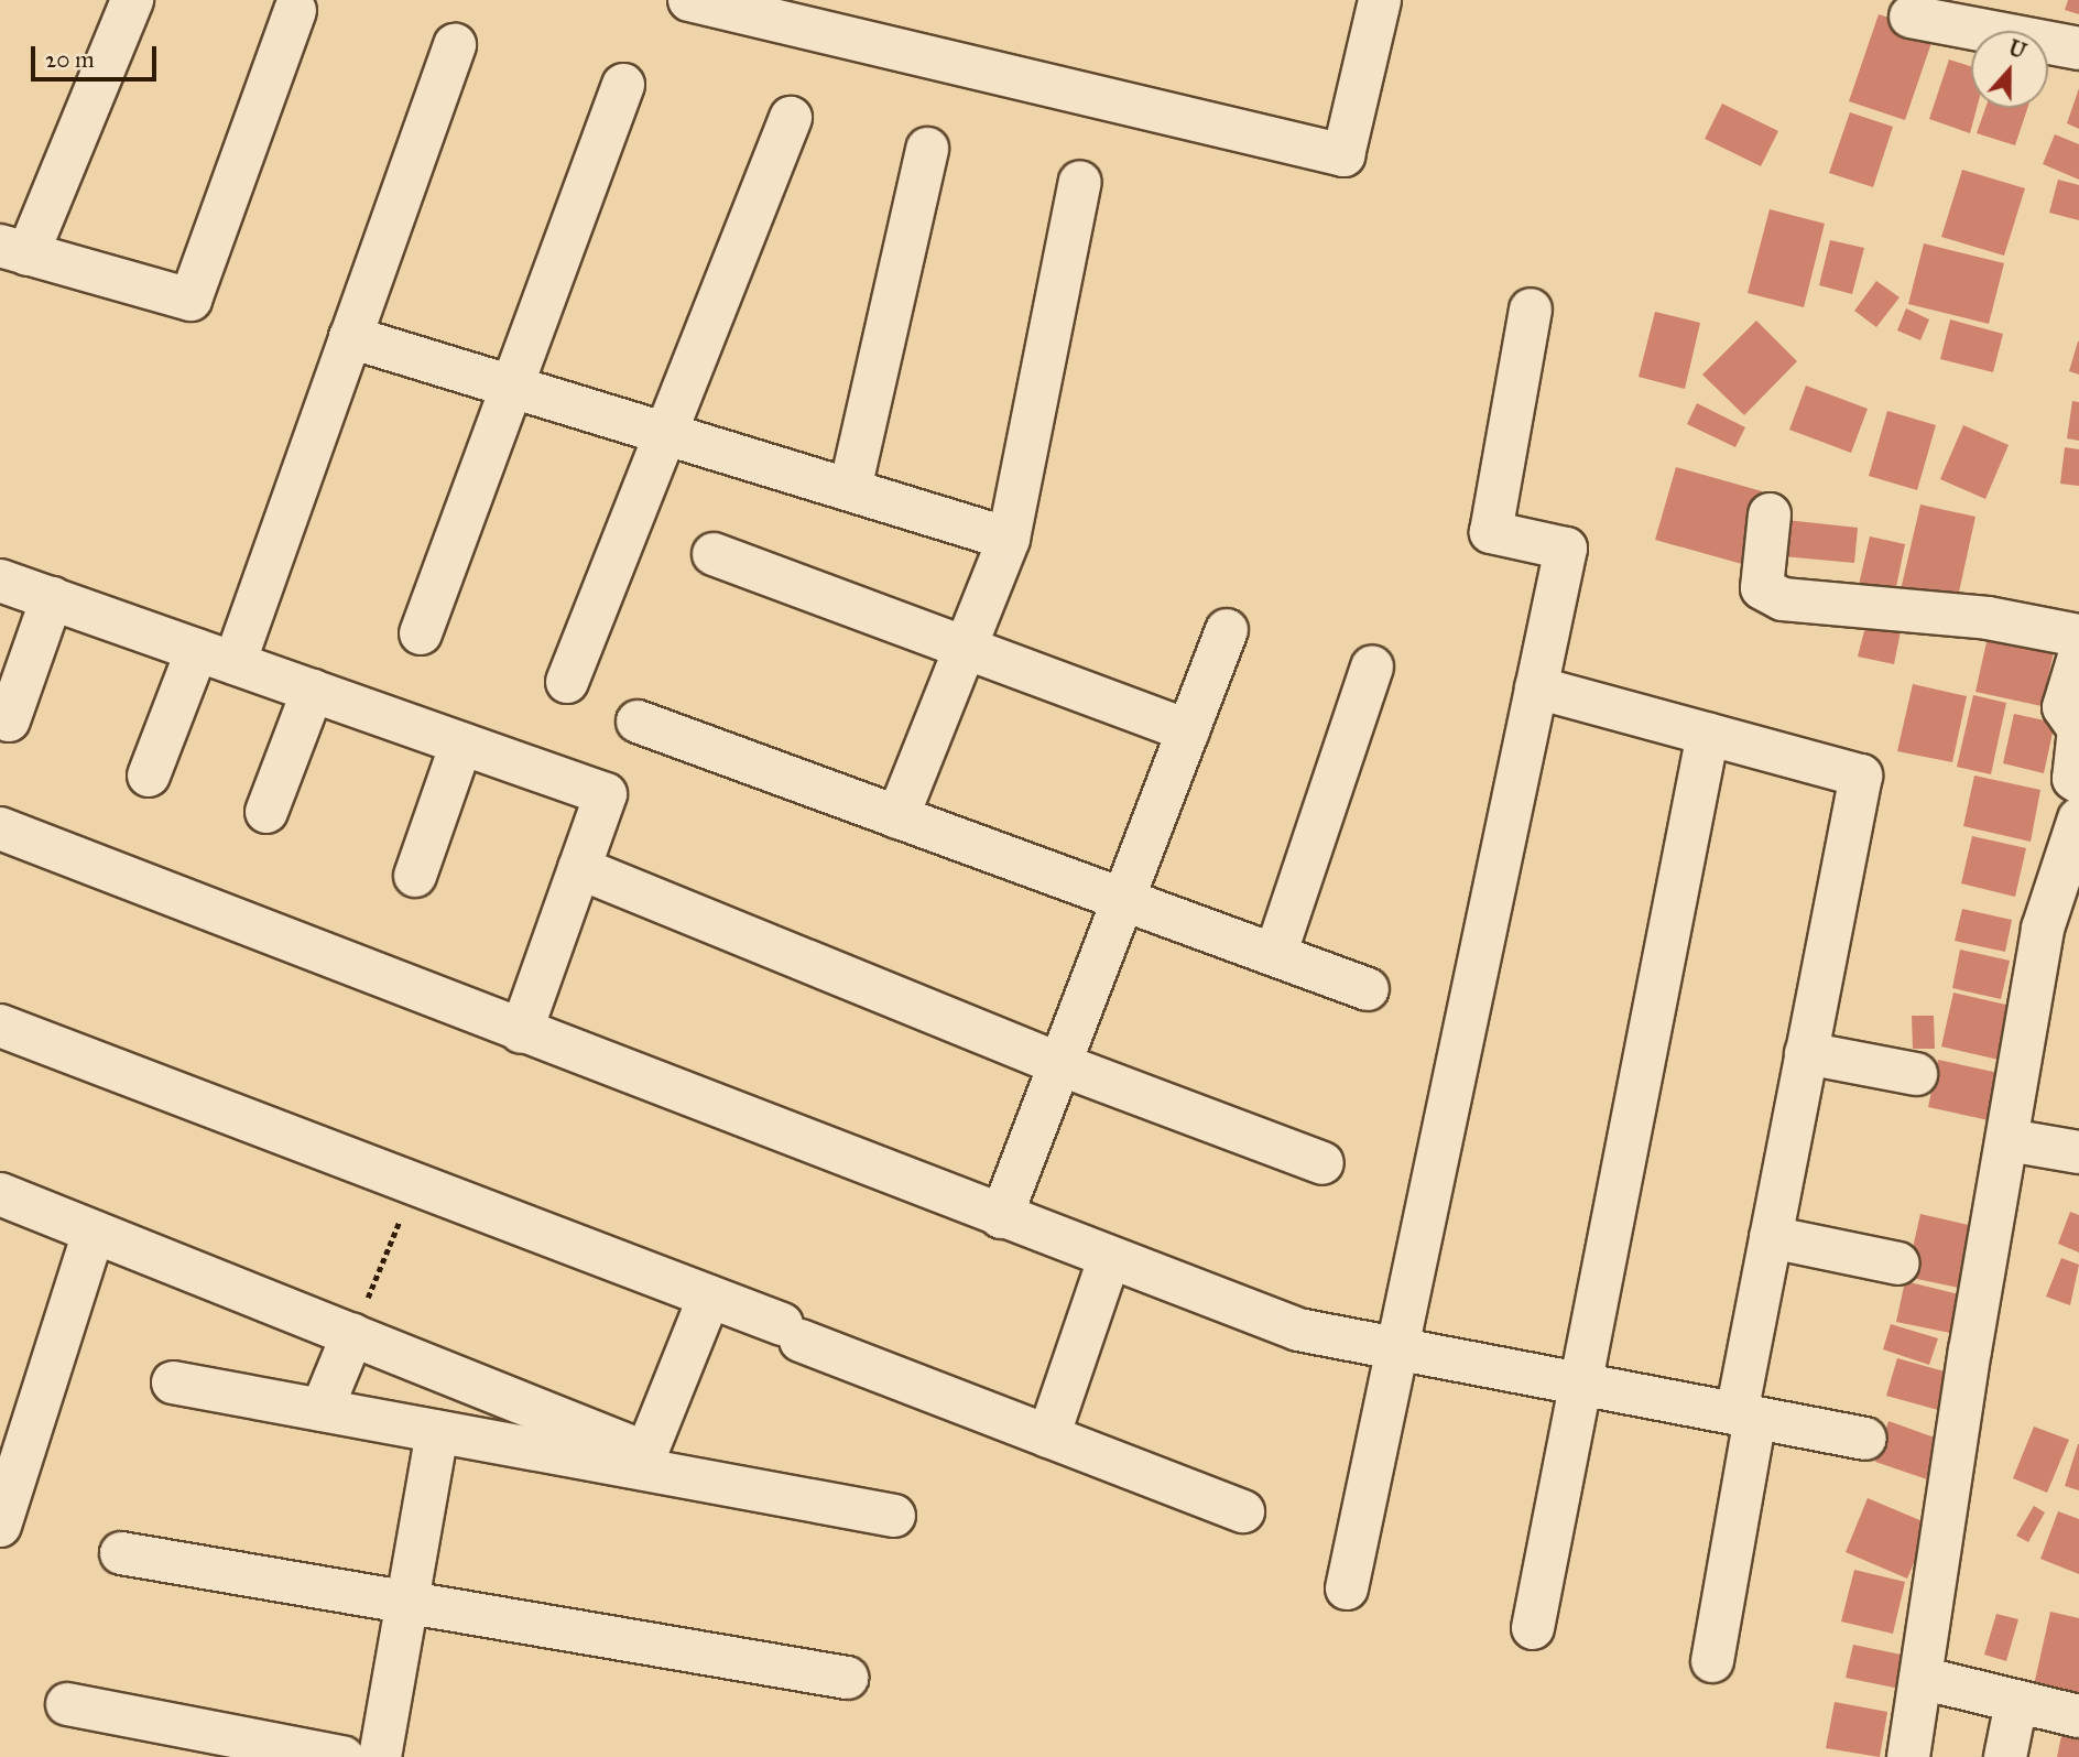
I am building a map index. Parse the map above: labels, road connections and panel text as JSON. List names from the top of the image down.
{
  "scale_bar": "20 m",
  "north": "top"
}
